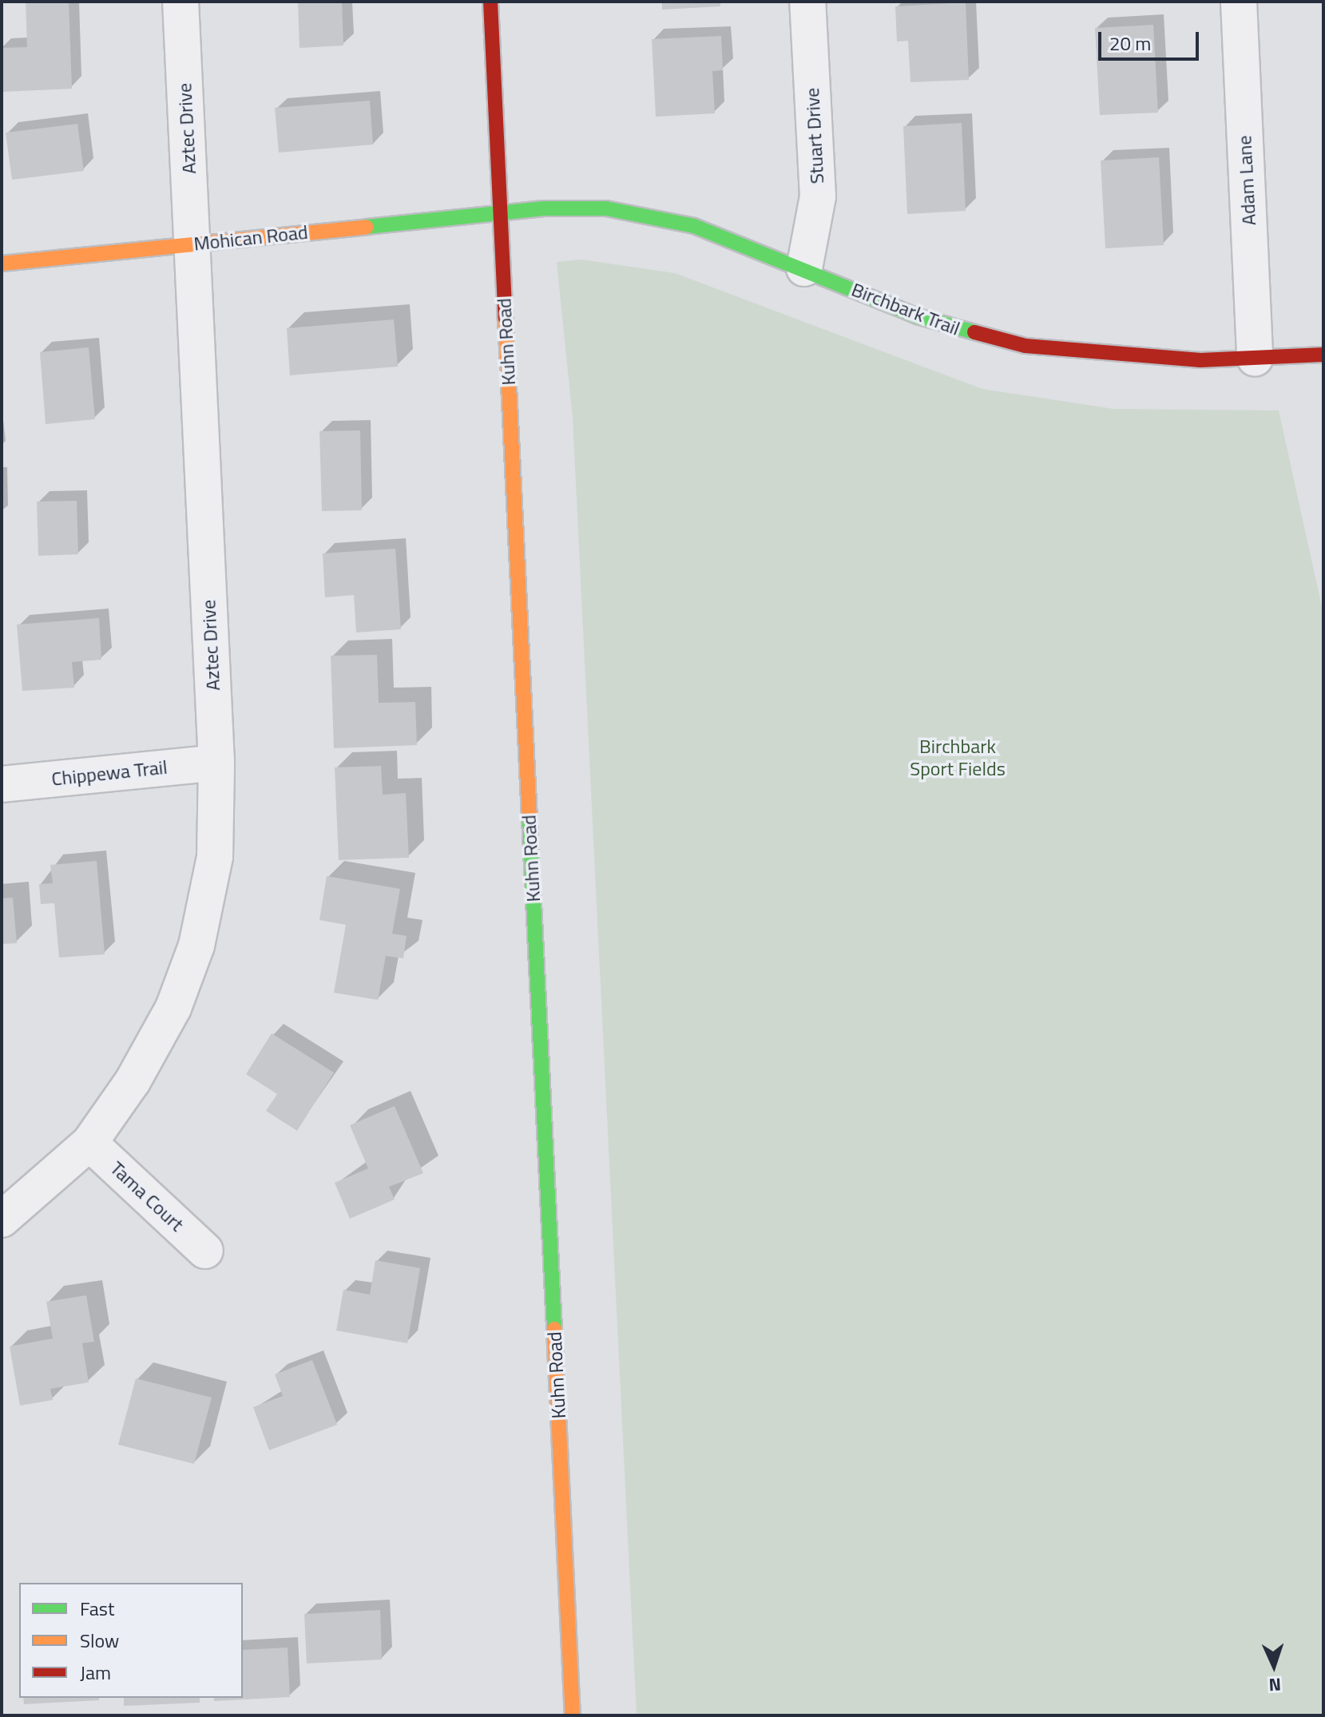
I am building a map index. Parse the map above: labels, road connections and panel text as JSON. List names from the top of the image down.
{
  "streets": {
    "street": [
      "Aztec Drive",
      "Stuart Drive",
      "Adam Lane",
      "Mohican Road",
      "Birchbark Trail",
      "Kuhn Road",
      "Chippewa Trail",
      "Tama Court"
    ]
  },
  "crossings": [
    ["Aztec Drive", "Mohican Road"],
    ["Aztec Drive", "Chippewa Trail"],
    ["Aztec Drive", "Tama Court"],
    ["Stuart Drive", "Birchbark Trail"],
    ["Adam Lane", "Birchbark Trail"],
    ["Mohican Road", "Birchbark Trail"],
    ["Mohican Road", "Kuhn Road"],
    ["Birchbark Trail", "Kuhn Road"]
  ],
  "parks": ["Birchbark Sport Fields"],
  "legend": ["Fast", "Slow", "Jam"],
  "scale_bar": "20 m",
  "north": "bottom"
}
